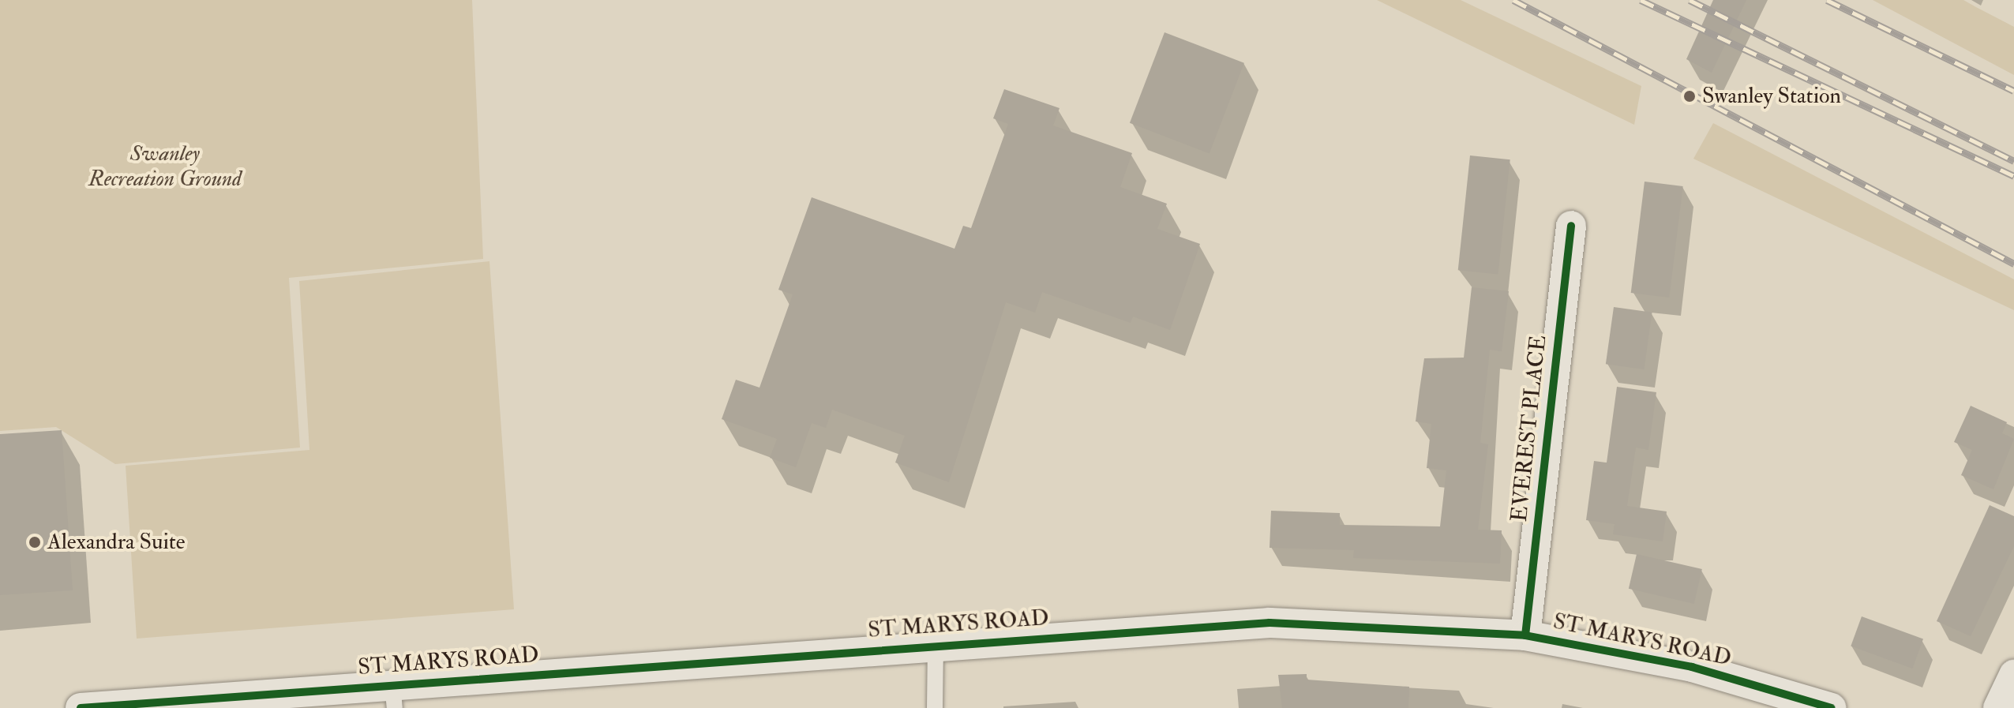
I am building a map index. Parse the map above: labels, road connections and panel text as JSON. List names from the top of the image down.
{
  "streets": {
    "street": ["EVEREST PLACE", "ST MARYS ROAD"]
  },
  "crossings": [
    ["EVEREST PLACE", "ST MARYS ROAD"]
  ],
  "parks": ["Swanley Recreation Ground"],
  "places": ["Swanley Station", "Alexandra Suite"]
}
